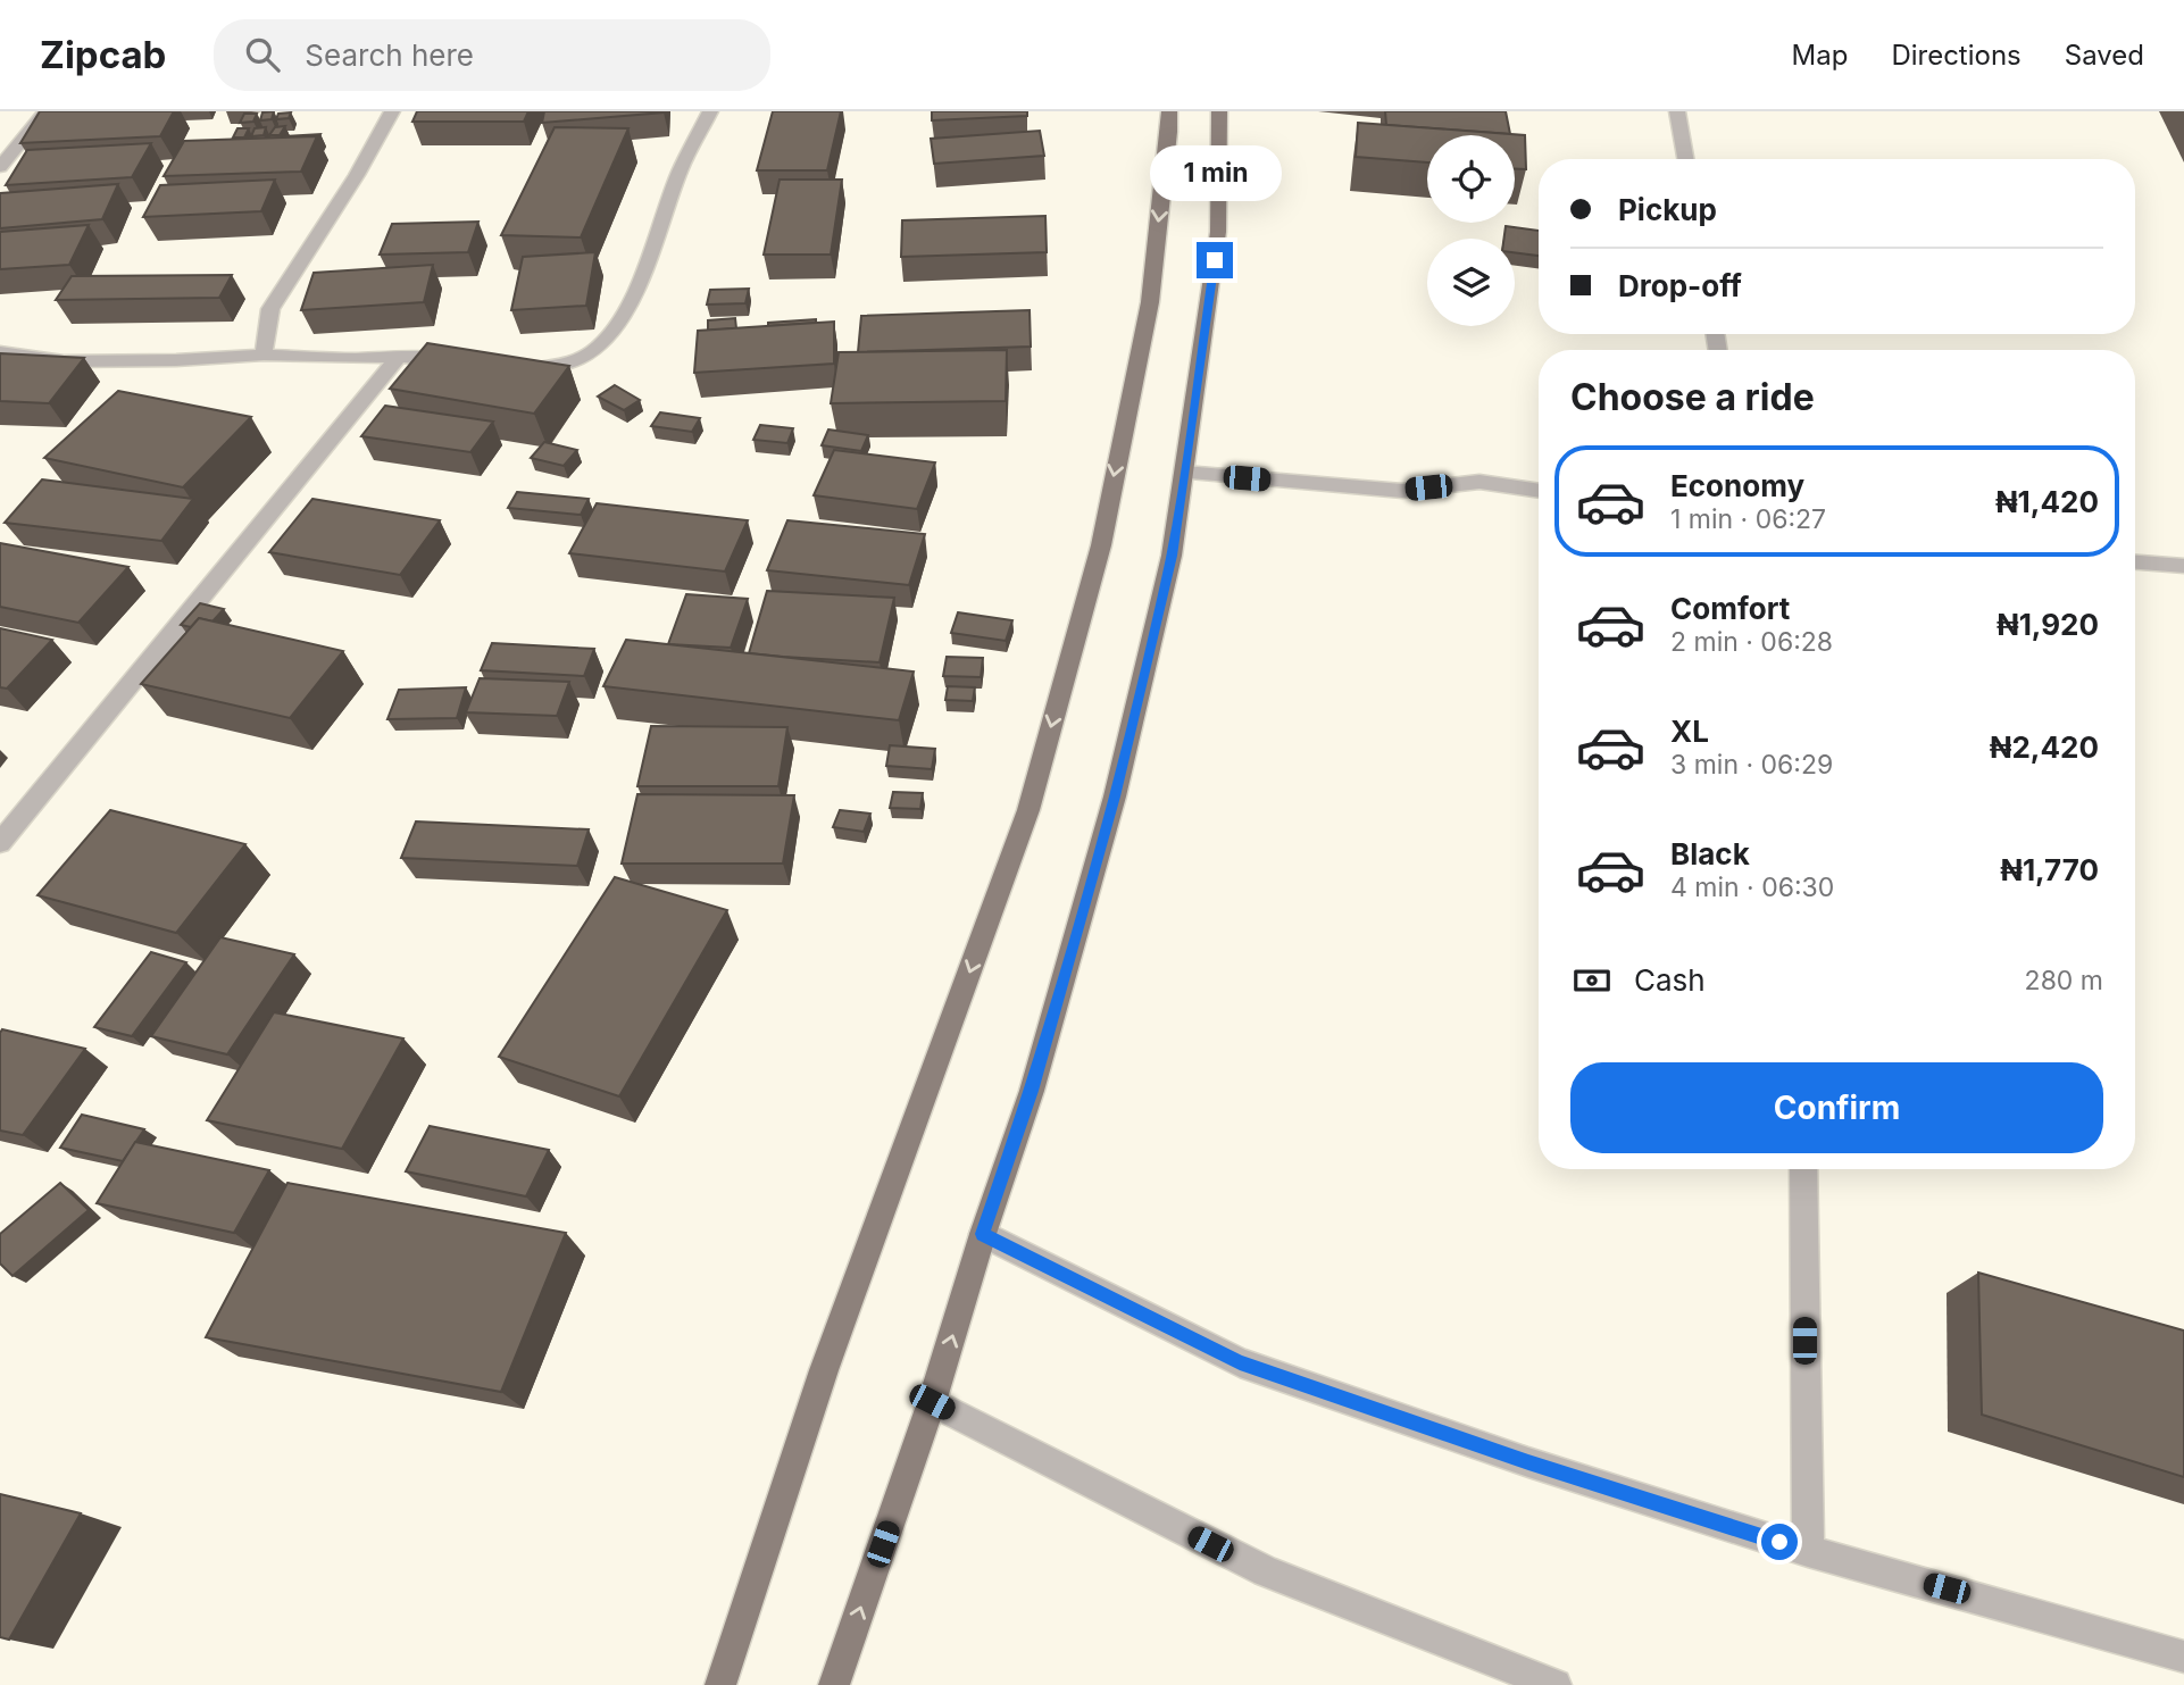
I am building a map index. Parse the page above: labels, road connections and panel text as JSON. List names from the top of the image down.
{
  "page": {
    "header": "Zipcab",
    "search": "Search here",
    "nav": ["Map", "Directions", "Saved"],
    "bubble": "1 min",
    "banner": ["Pickup", "Drop-off"],
    "heading": "Choose a ride",
    "list": [
      {
        "name": "Economy",
        "note": "1 min · 06:27",
        "value": "₦1,420"
      },
      {
        "name": "Comfort",
        "note": "2 min · 06:28",
        "value": "₦1,920"
      },
      {
        "name": "XL",
        "note": "3 min · 06:29",
        "value": "₦2,420"
      },
      {
        "name": "Black",
        "note": "4 min · 06:30",
        "value": "₦1,770"
      }
    ],
    "pay": ["Cash", "280 m"],
    "buttons": "Confirm"
  }
}
